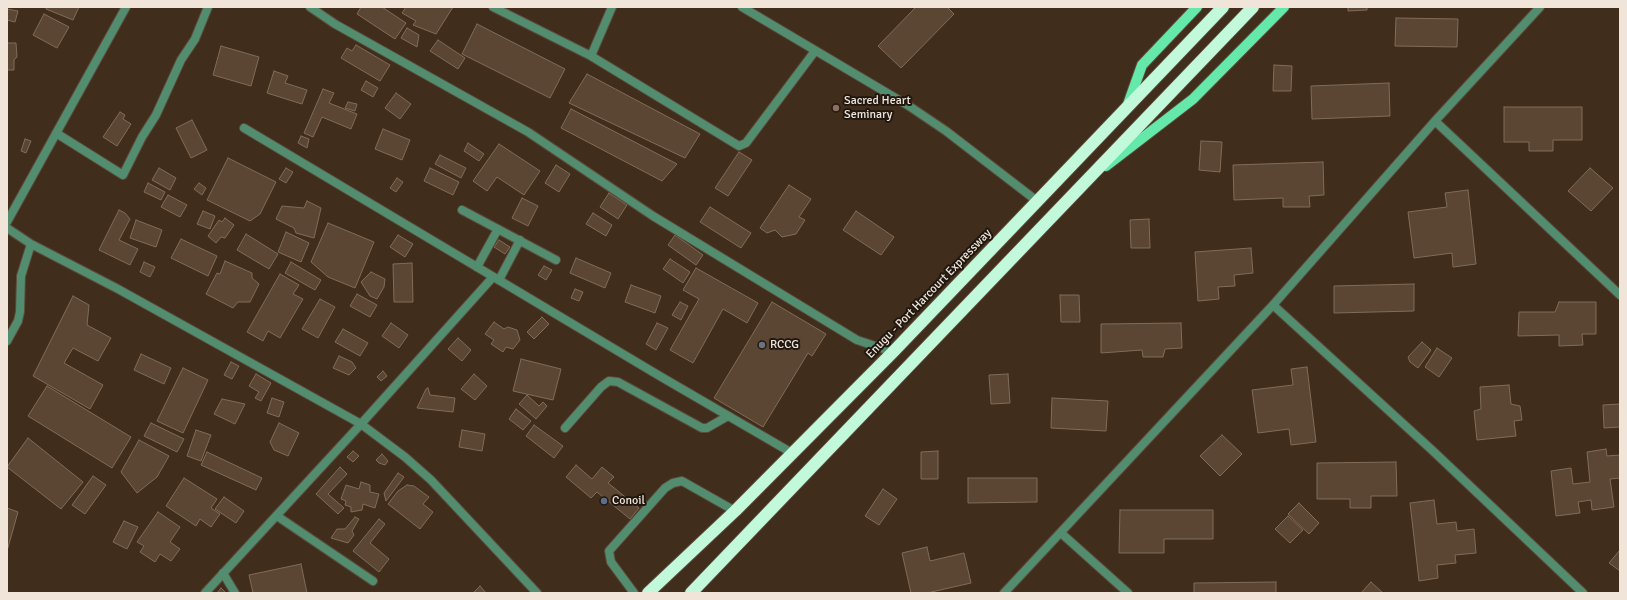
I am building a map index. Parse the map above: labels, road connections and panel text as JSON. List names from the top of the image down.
{
  "streets": {
    "highway": ["Enugu - Port Harcourt Expressway"]
  },
  "places": ["Sacred Heart Seminary", "RCCG", "Conoil"]
}
